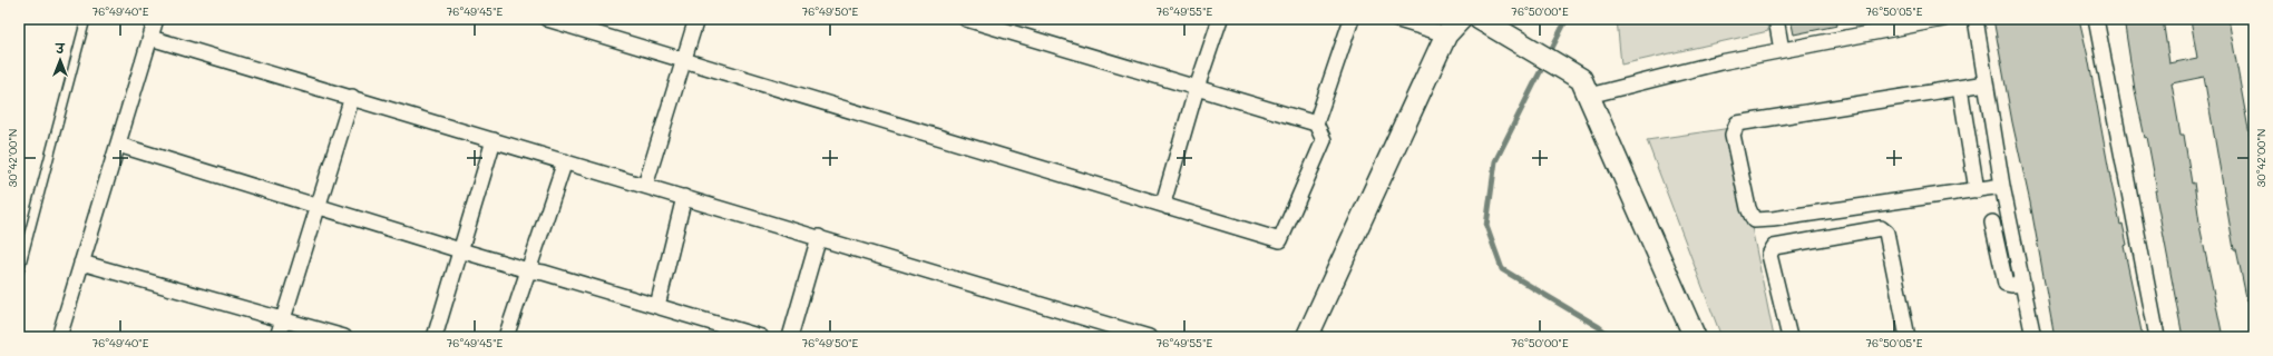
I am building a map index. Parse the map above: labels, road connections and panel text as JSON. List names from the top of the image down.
{
  "north": "top",
  "coordinates": [
    "76°49'40\"E",
    "76°49'45\"E",
    "76°49'50\"E",
    "76°49'55\"E",
    "76°50'00\"E",
    "76°50'05\"E",
    "30°42'00\"N"
  ]
}
